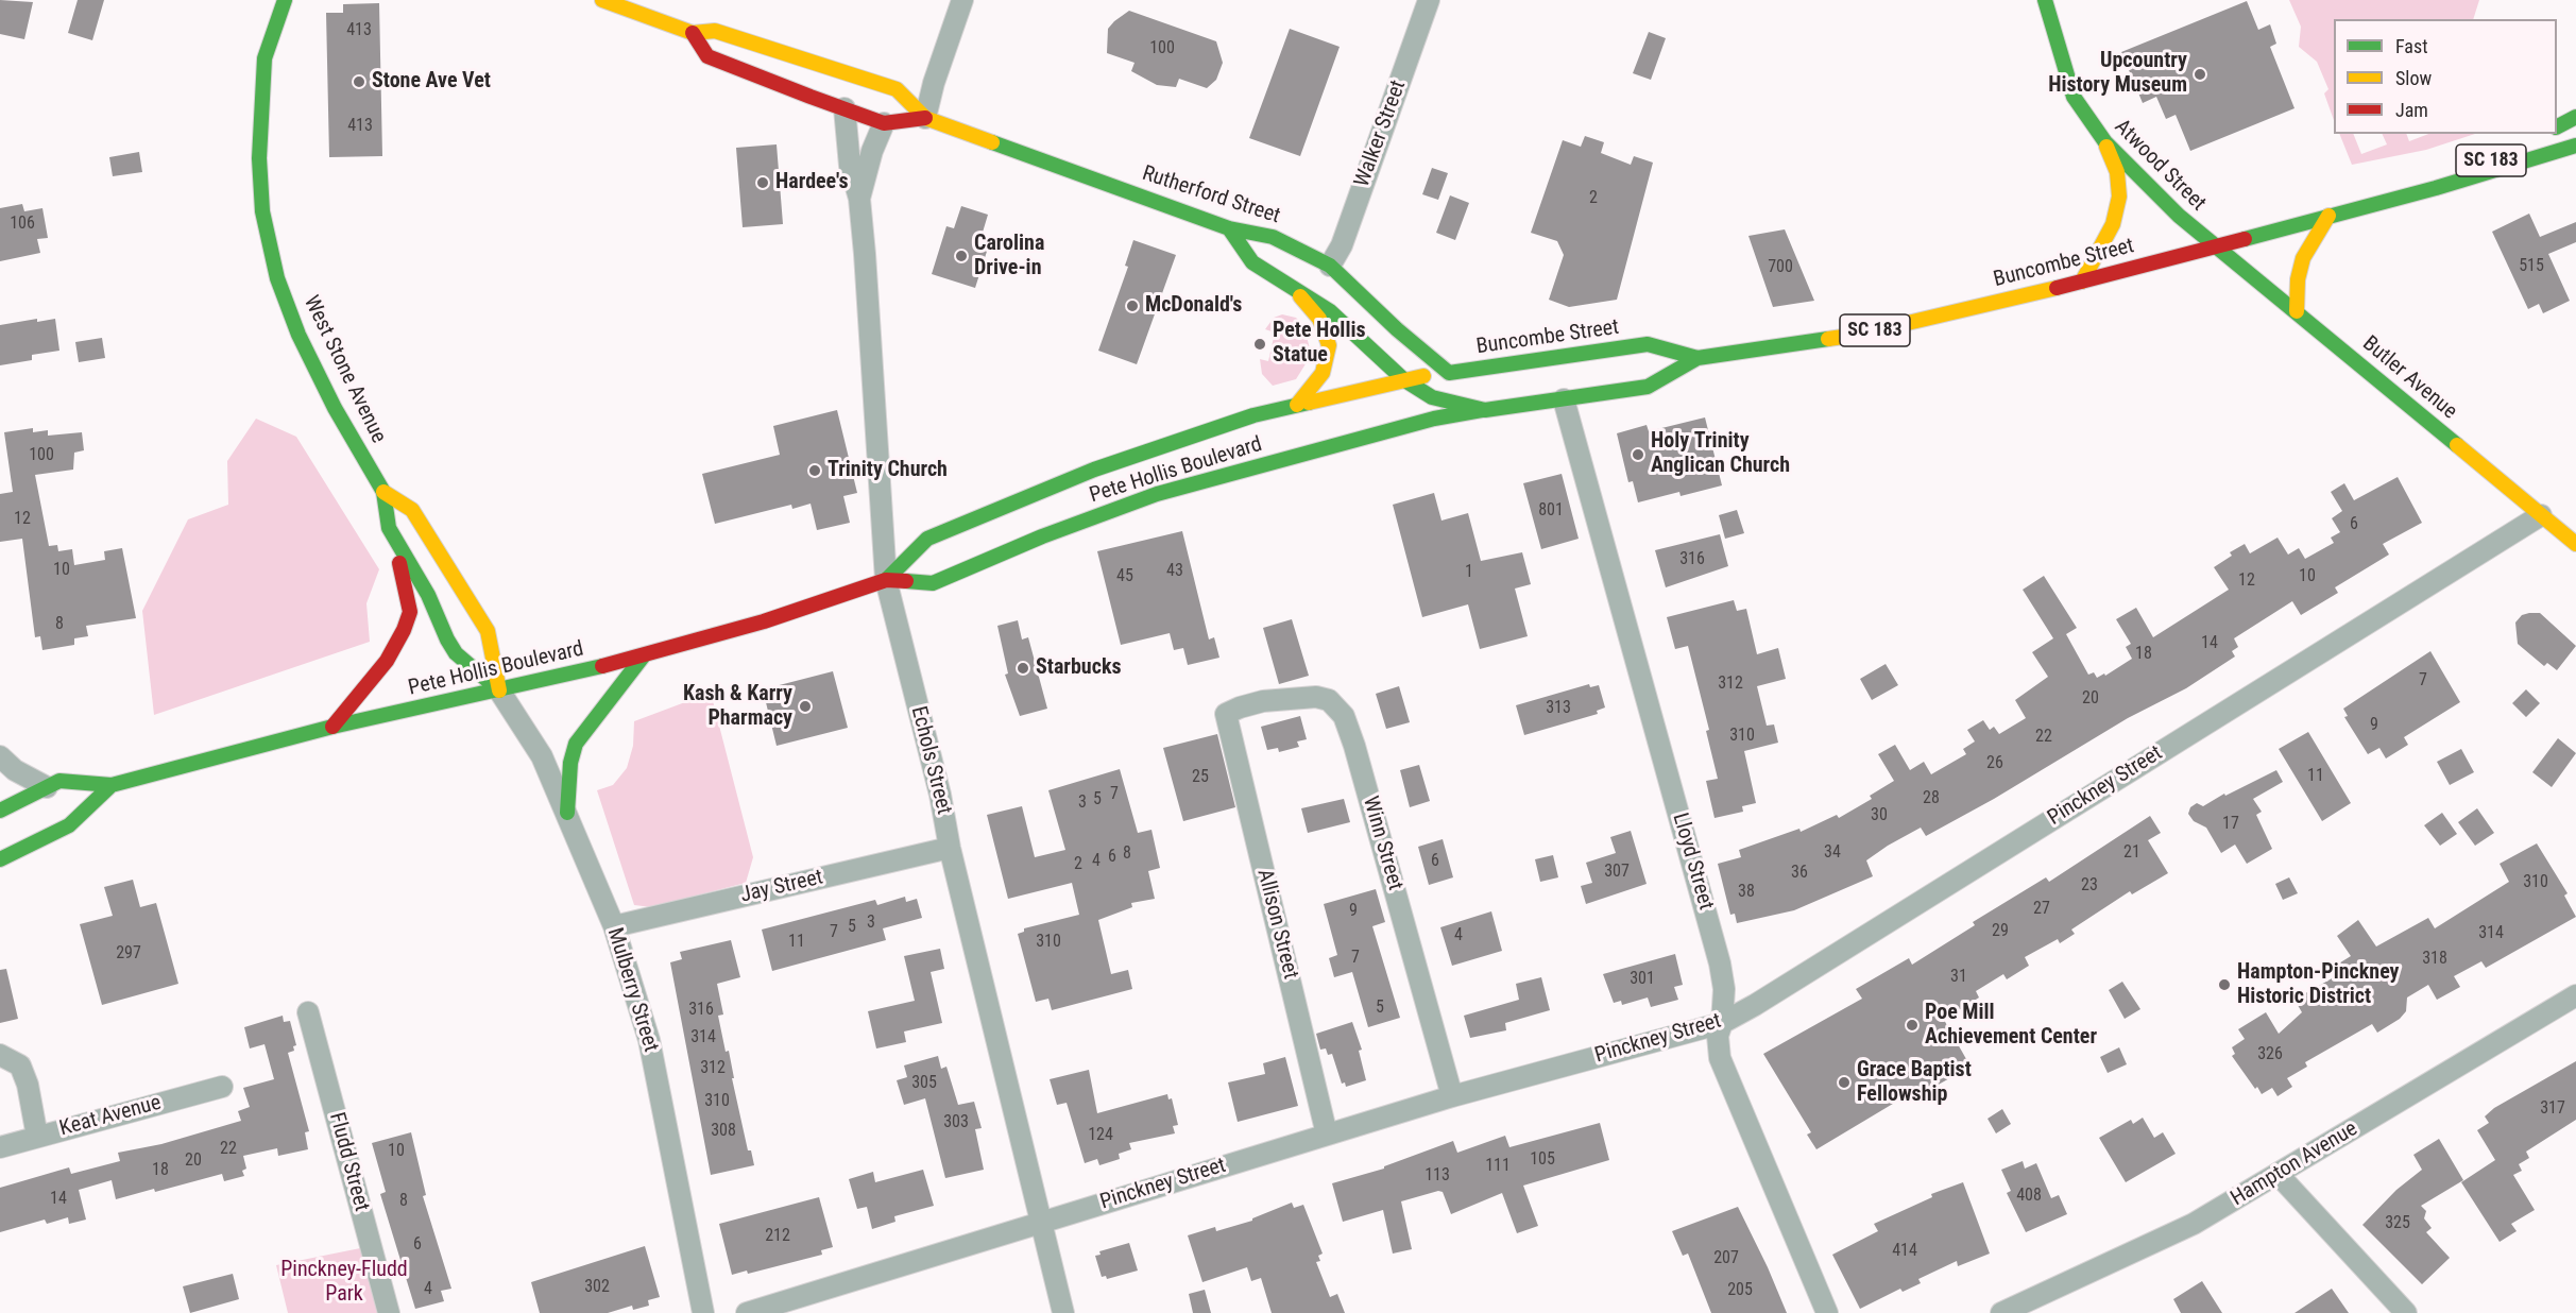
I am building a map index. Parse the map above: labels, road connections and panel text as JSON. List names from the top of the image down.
{
  "streets": {
    "main road": [
      "SC 183",
      "Atwood Street",
      "Rutherford Street",
      "Buncombe Street",
      "West Stone Avenue",
      "Butler Avenue",
      "Pete Hollis Boulevard"
    ],
    "street": [
      "Walker Street",
      "Echols Street",
      "Pinckney Street",
      "Winn Street",
      "Lloyd Street",
      "Jay Street",
      "Allison Street",
      "Mulberry Street",
      "Keat Avenue",
      "Fludd Street",
      "Hampton Avenue"
    ]
  },
  "crossings": [
    ["Walker Street", "Rutherford Street"],
    ["Atwood Street", "Buncombe Street"],
    ["Atwood Street", "Butler Avenue"],
    ["Rutherford Street", "Buncombe Street"],
    ["Rutherford Street", "Echols Street"],
    ["Buncombe Street", "Butler Avenue"],
    ["Buncombe Street", "Pete Hollis Boulevard"],
    ["Buncombe Street", "Lloyd Street"],
    ["West Stone Avenue", "Pete Hollis Boulevard"],
    ["West Stone Avenue", "Mulberry Street"],
    ["Butler Avenue", "Pinckney Street"],
    ["Pete Hollis Boulevard", "Echols Street"],
    ["Pete Hollis Boulevard", "Mulberry Street"],
    ["Echols Street", "Pinckney Street"],
    ["Echols Street", "Jay Street"],
    ["Pinckney Street", "Winn Street"],
    ["Pinckney Street", "Lloyd Street"],
    ["Pinckney Street", "Allison Street"],
    ["Winn Street", "Allison Street"],
    ["Jay Street", "Mulberry Street"]
  ],
  "parks": ["Pinckney-Fludd Park"],
  "places": [
    "Upcountry History Museum",
    "Stone Ave Vet",
    "Hardee's",
    "Carolina Drive-in",
    "McDonald's",
    "Pete Hollis Statue",
    "Holy Trinity Anglican Church",
    "Trinity Church",
    "Starbucks",
    "Kash & Karry Pharmacy",
    "Hampton-Pinckney Historic District",
    "Poe Mill Achievement Center",
    "Grace Baptist Fellowship"
  ],
  "house_numbers": [
    "413",
    "100",
    "413",
    "2",
    "106",
    "515",
    "700",
    "100",
    "801",
    "12",
    "6",
    "316",
    "10",
    "43",
    "1",
    "45",
    "10",
    "12",
    "8",
    "14",
    "18",
    "7",
    "312",
    "20",
    "313",
    "9",
    "310",
    "22",
    "26",
    "11",
    "25",
    "7",
    "28",
    "5",
    "3",
    "30",
    "17",
    "34",
    "21",
    "8",
    "6",
    "4",
    "6",
    "2",
    "307",
    "36",
    "310",
    "23",
    "38",
    "27",
    "9",
    "3",
    "5",
    "29",
    "7",
    "314",
    "4",
    "11",
    "310",
    "297",
    "7",
    "318",
    "31",
    "301",
    "5",
    "316",
    "314",
    "326",
    "312",
    "305",
    "310",
    "317",
    "303",
    "308",
    "124",
    "22",
    "10",
    "105",
    "20",
    "111",
    "18",
    "113",
    "408",
    "14",
    "8",
    "325",
    "212",
    "6",
    "414",
    "207",
    "302",
    "4",
    "205"
  ],
  "legend": ["Fast", "Slow", "Jam"]
}
